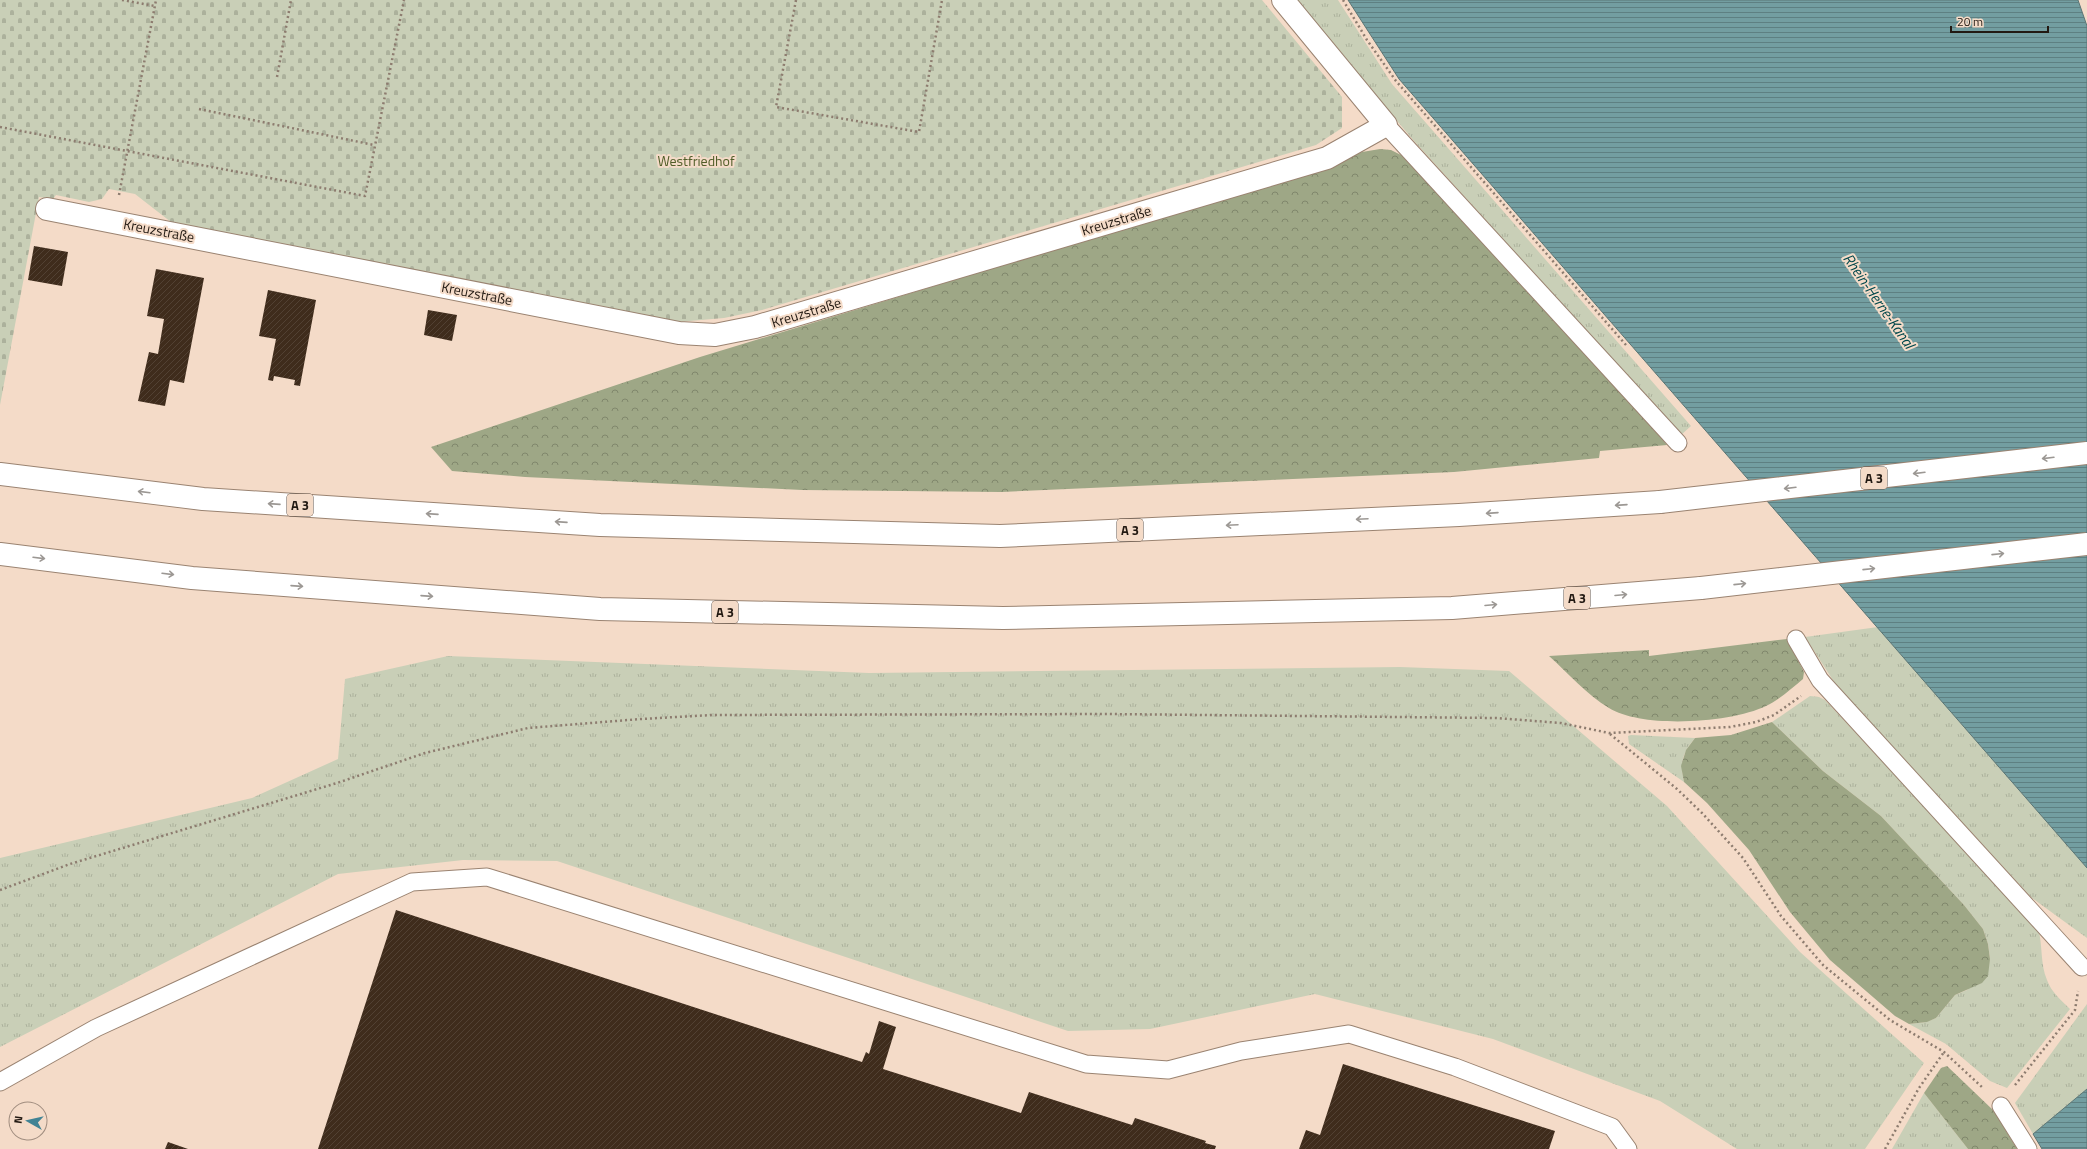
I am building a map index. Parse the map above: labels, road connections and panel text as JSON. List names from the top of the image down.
{
  "streets": {
    "main road": ["Kreuzstraße", "A 3"]
  },
  "water": ["Rhein-Herne-Kanal"],
  "parks": ["Westfriedhof"],
  "scale_bar": "20 m",
  "north": "left"
}
